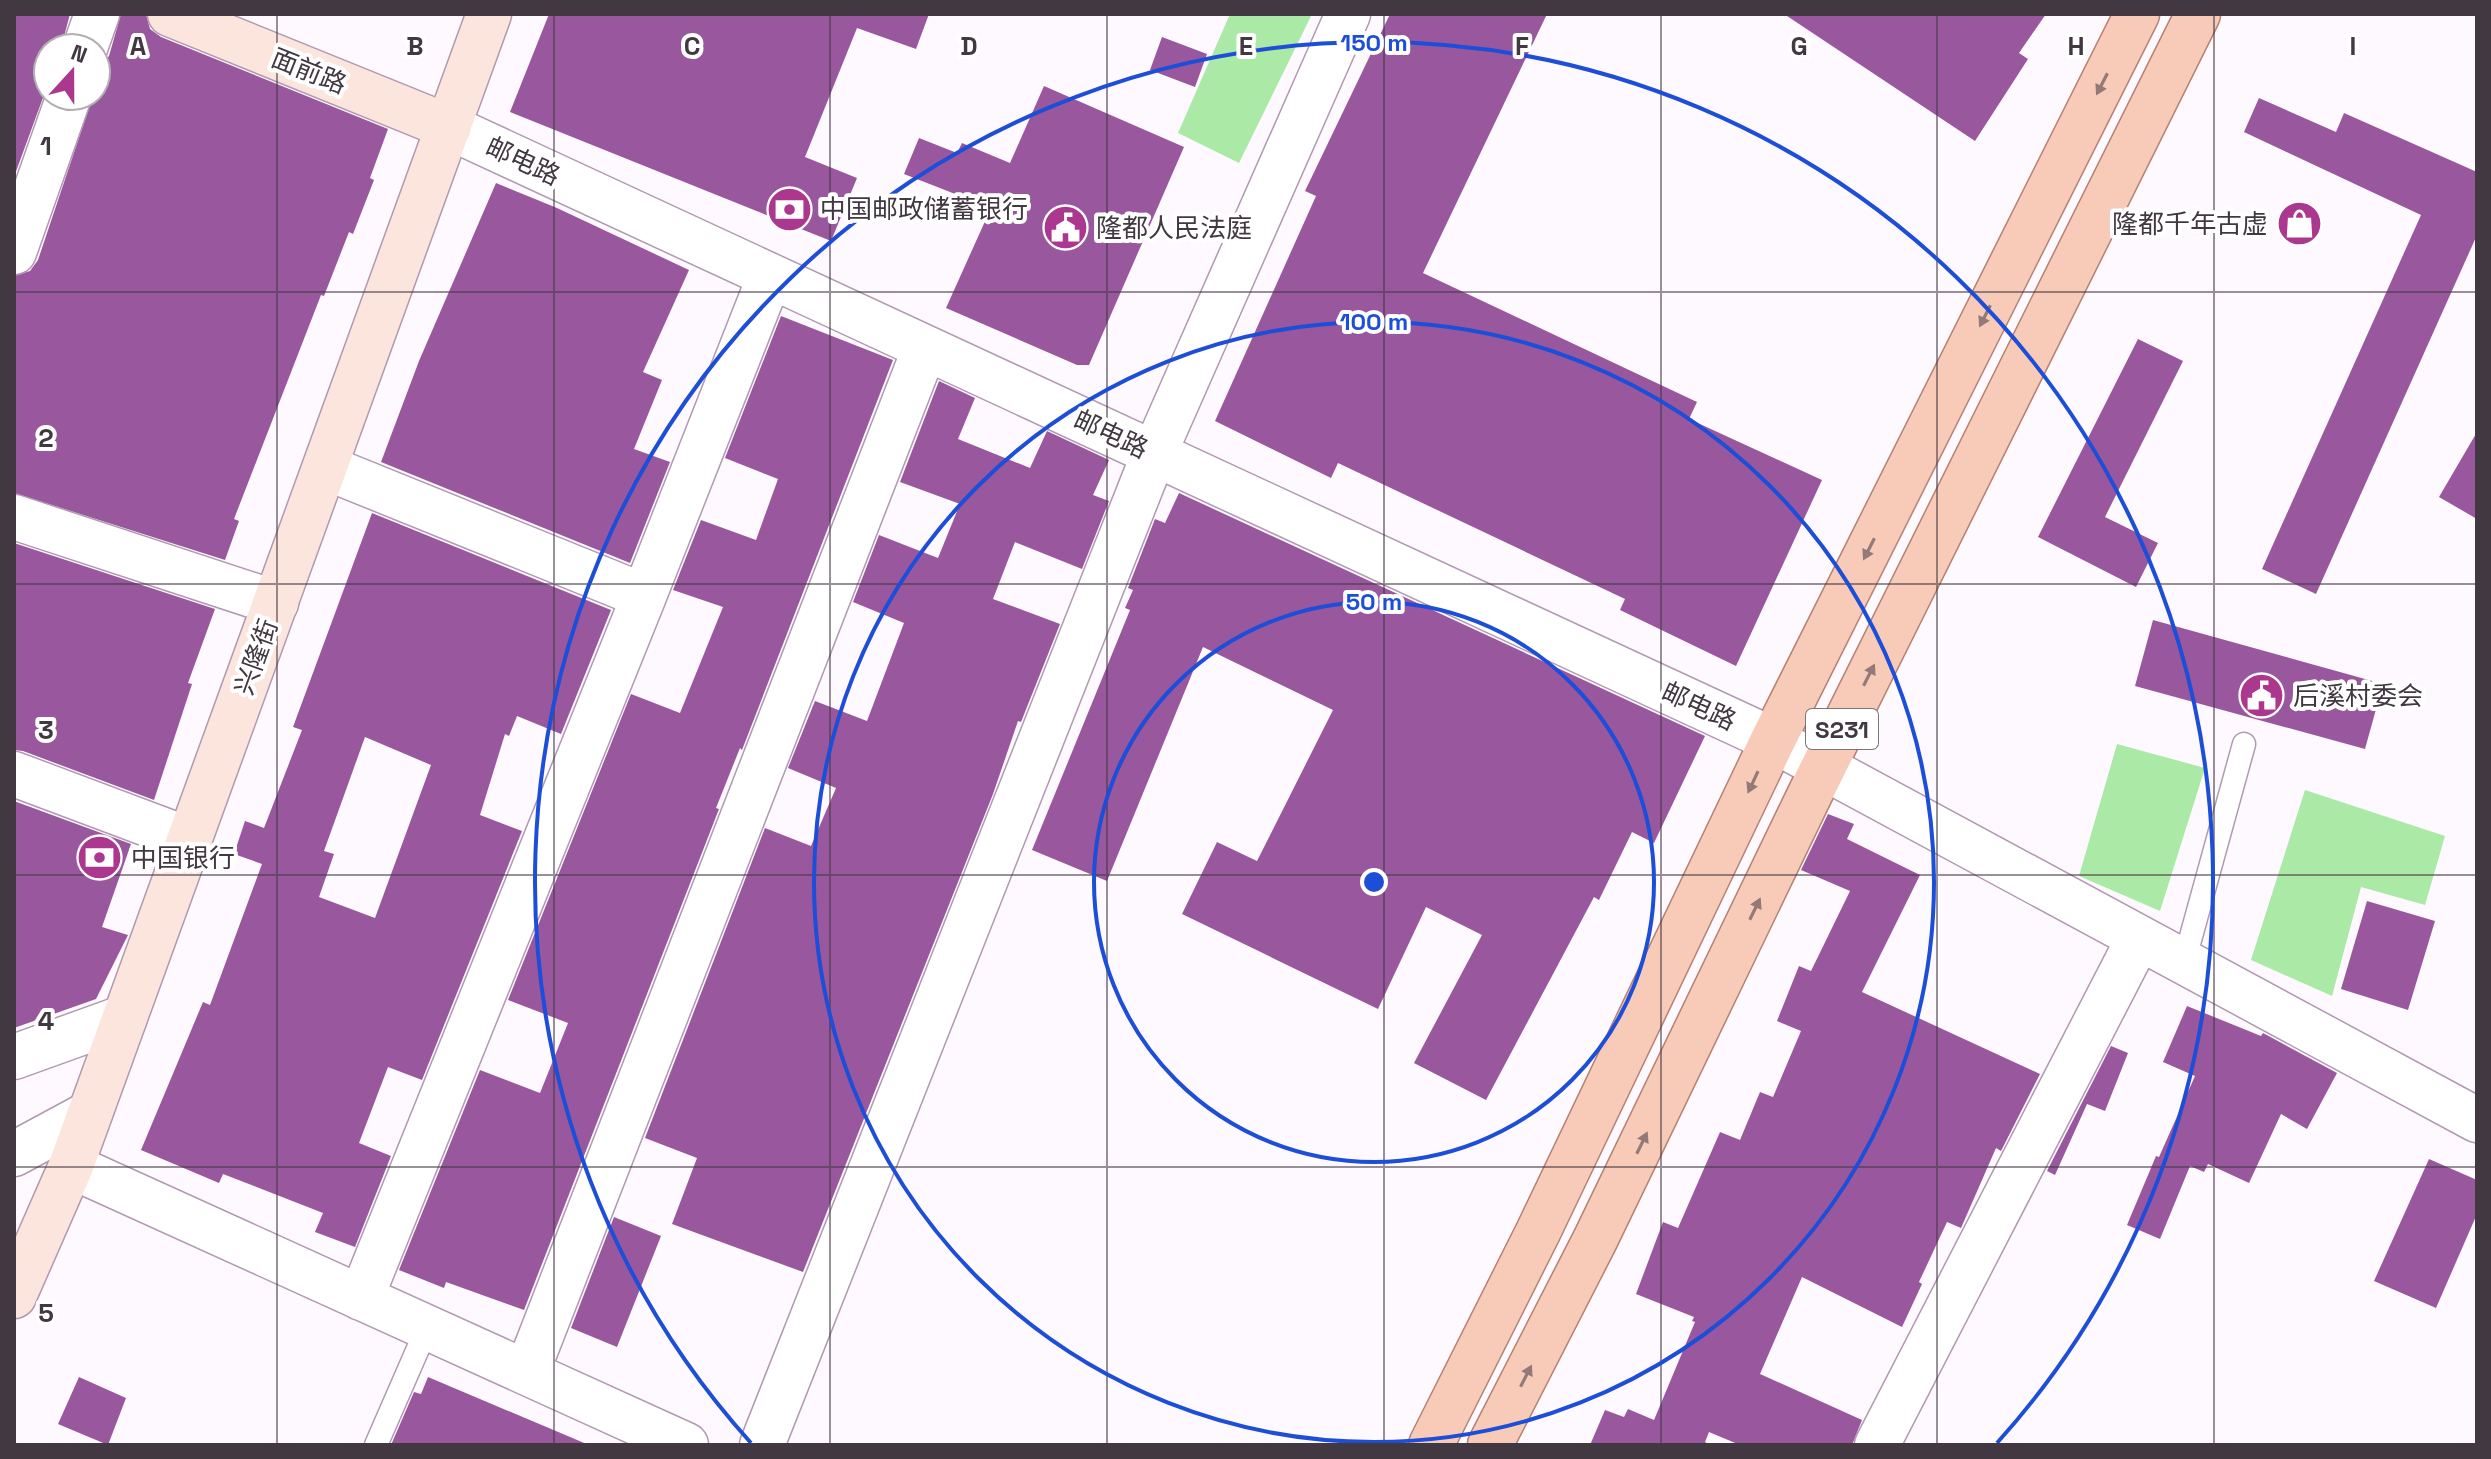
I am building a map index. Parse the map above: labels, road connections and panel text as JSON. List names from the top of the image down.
{
  "streets": {
    "main road": ["S231"],
    "street": ["面前路", "邮电路", "兴隆街"]
  },
  "crossings": [
    ["面前路", "邮电路"],
    ["面前路", "兴隆街"],
    ["邮电路", "兴隆街"],
    ["邮电路", "S231"]
  ],
  "places": {
    "bank": ["中国邮政储蓄银行", "中国银行"],
    "shop": ["隆都千年古虚"],
    "public building": ["隆都人民法庭", "后溪村委会"]
  },
  "north": "top",
  "grid": {
    "columns": [
      "A",
      "B",
      "C",
      "D",
      "E",
      "F",
      "G",
      "H",
      "I"
    ],
    "rows": [
      "1",
      "2",
      "3",
      "4",
      "5"
    ]
  },
  "rings": ["150 m", "100 m", "50 m"]
}
